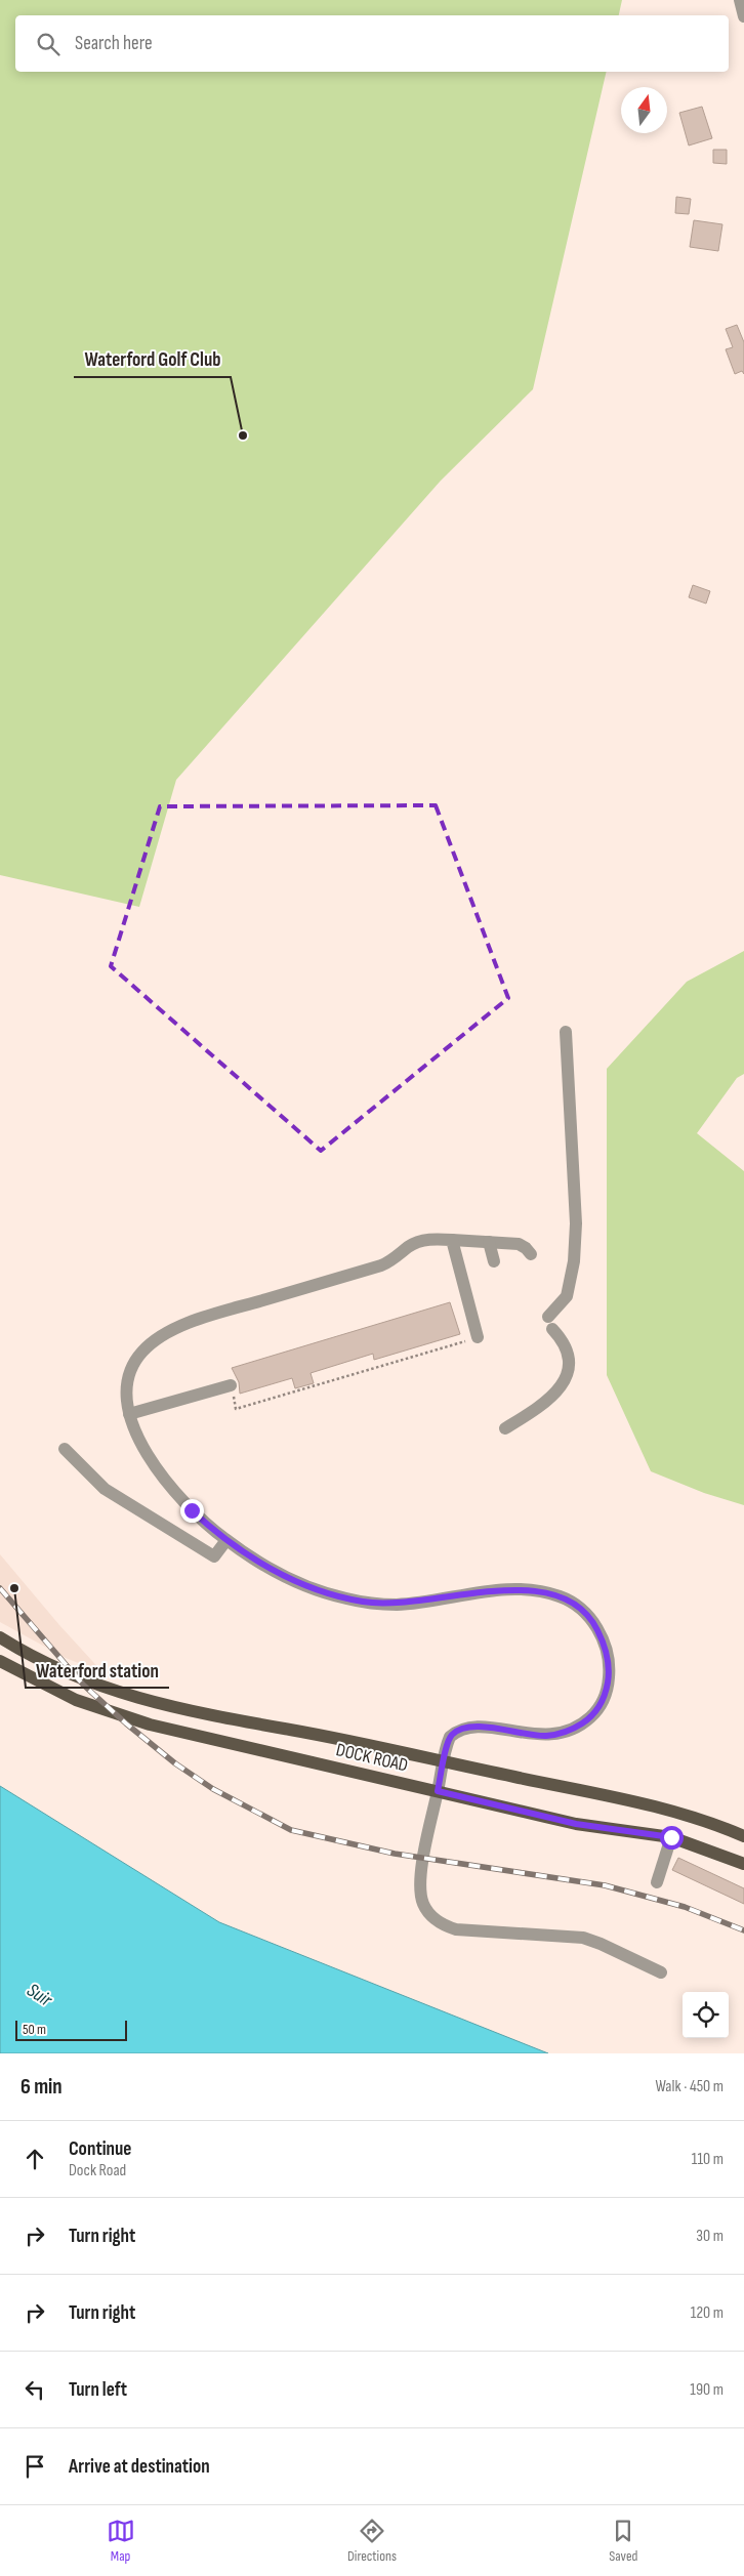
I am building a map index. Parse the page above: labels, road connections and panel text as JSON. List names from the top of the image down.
{
  "streets": {
    "main road": ["DOCK ROAD"]
  },
  "water": ["Suir"],
  "places": ["Waterford Golf Club", "Waterford station"],
  "scale_bar": "50 m",
  "north": "top",
  "page": {
    "search": "Search here",
    "scale": "50 m",
    "heading": ["6 min", "Walk · 450 m"],
    "list": [
      ["Continue", "Dock Road", "110 m"],
      ["Turn right", "30 m"],
      ["Turn right", "120 m"],
      ["Turn left", "190 m"],
      "Arrive at destination"
    ],
    "nav": ["Map", "Directions", "Saved"]
  }
}
